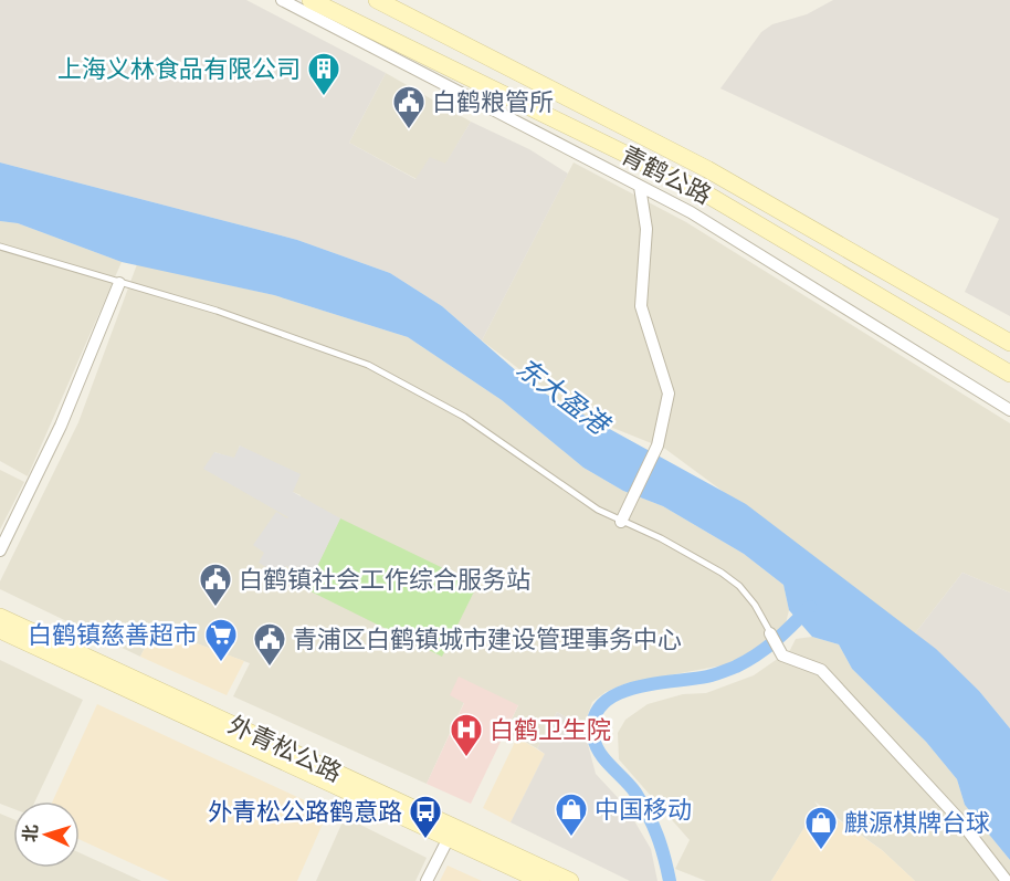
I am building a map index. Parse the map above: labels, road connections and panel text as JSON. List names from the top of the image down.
{
  "streets": {
    "main road": ["青鹤公路", "外青松公路"]
  },
  "water": ["东大盈港"],
  "places": {
    "building": ["上海义林食品有限公司"],
    "public building": ["白鹤粮管所", "白鹤镇社会工作综合服务站", "青浦区白鹤镇城市建设管理事务中心"],
    "supermarket": ["白鹤镇慈善超市"],
    "hospital": ["白鹤卫生院"],
    "shop": ["中国移动", "麒源棋牌台球"],
    "bus stop": ["外青松公路鹤意路"]
  },
  "north": "left"
}
